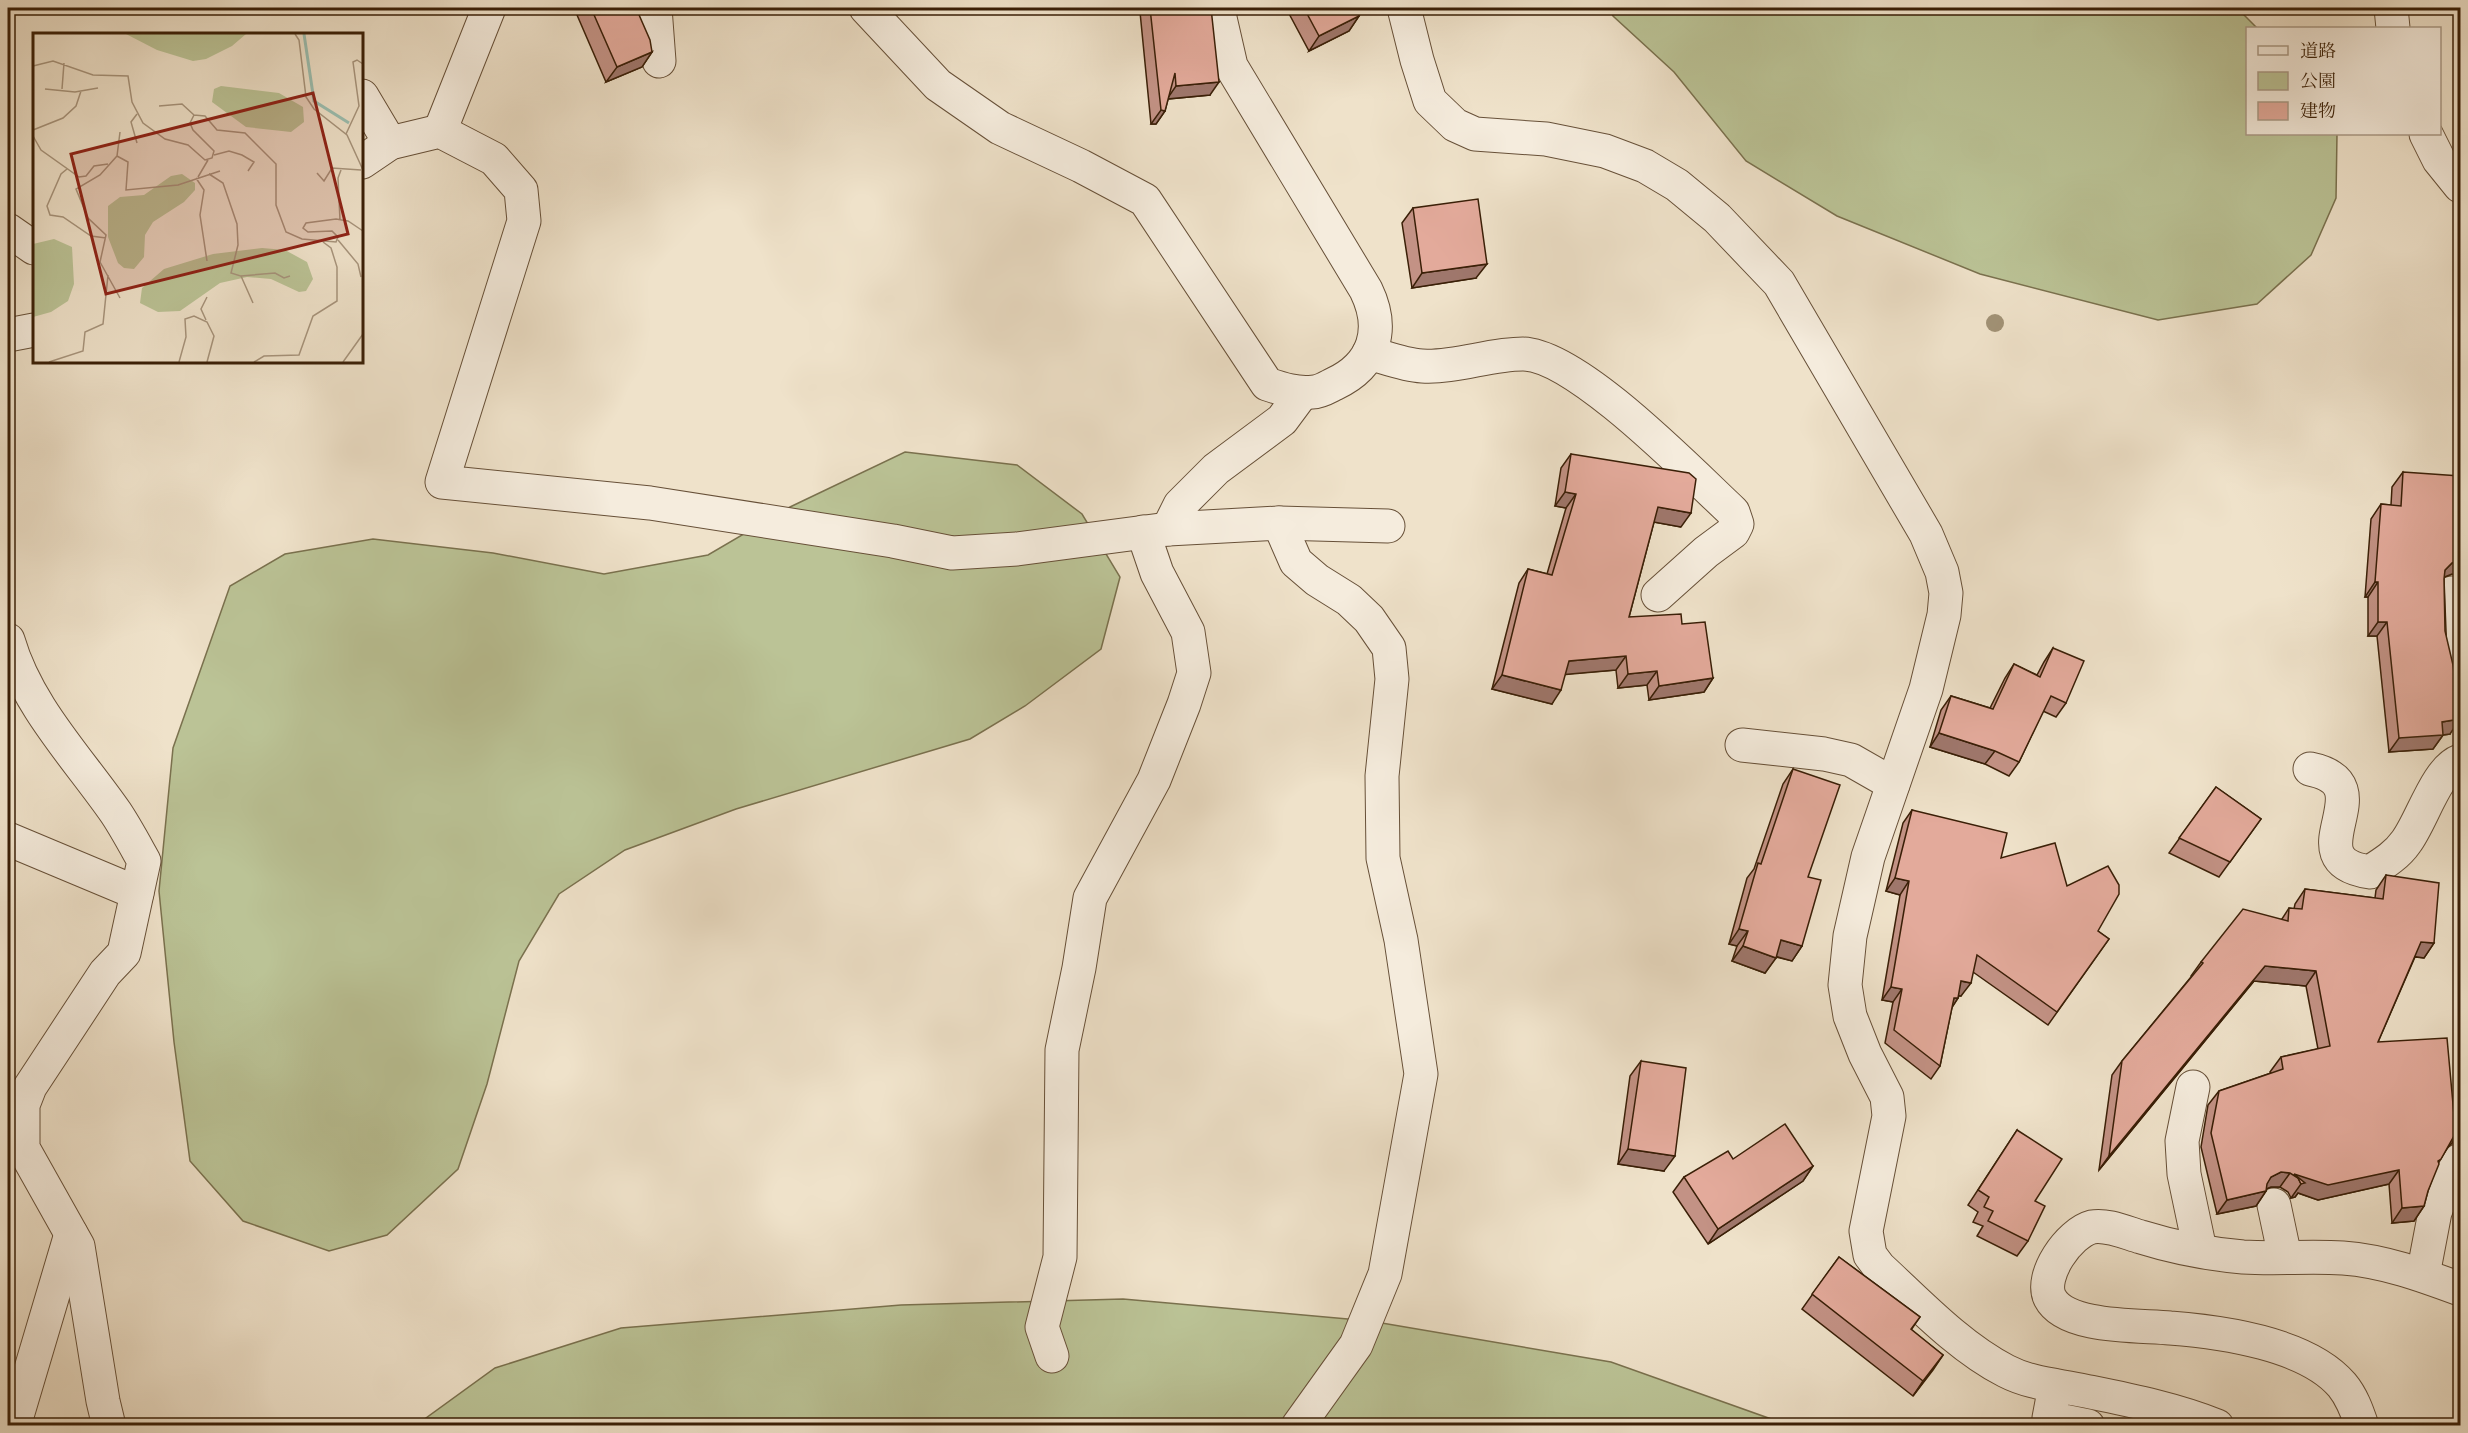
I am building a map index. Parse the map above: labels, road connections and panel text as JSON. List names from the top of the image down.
{
  "legend": ["道路", "公園", "建物"]
}
